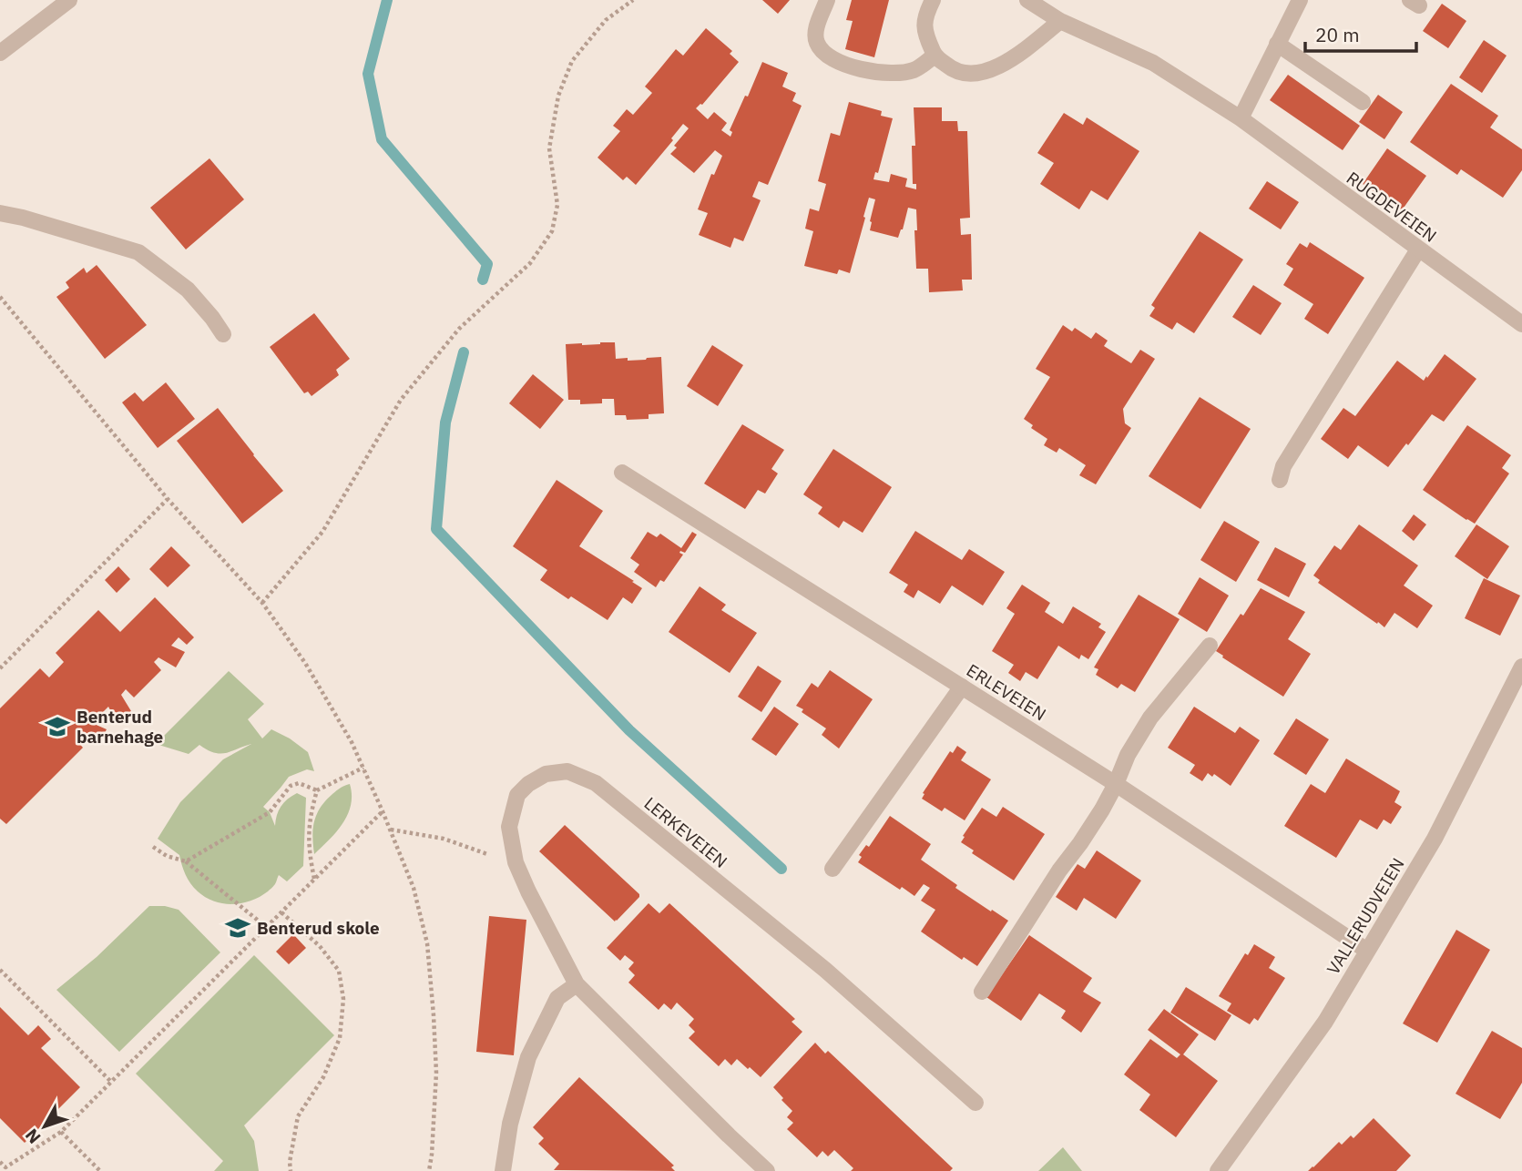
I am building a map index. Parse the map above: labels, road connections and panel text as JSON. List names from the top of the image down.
{
  "streets": {
    "street": [
      "RUGDEVEIEN",
      "ERLEVEIEN",
      "LERKEVEIEN",
      "VALLERUDVEIEN"
    ]
  },
  "crossings": [
    ["ERLEVEIEN", "VALLERUDVEIEN"]
  ],
  "places": {
    "school or university": ["Benterud barnehage", "Benterud skole"]
  },
  "scale_bar": "20 m",
  "north": "bottom left"
}
